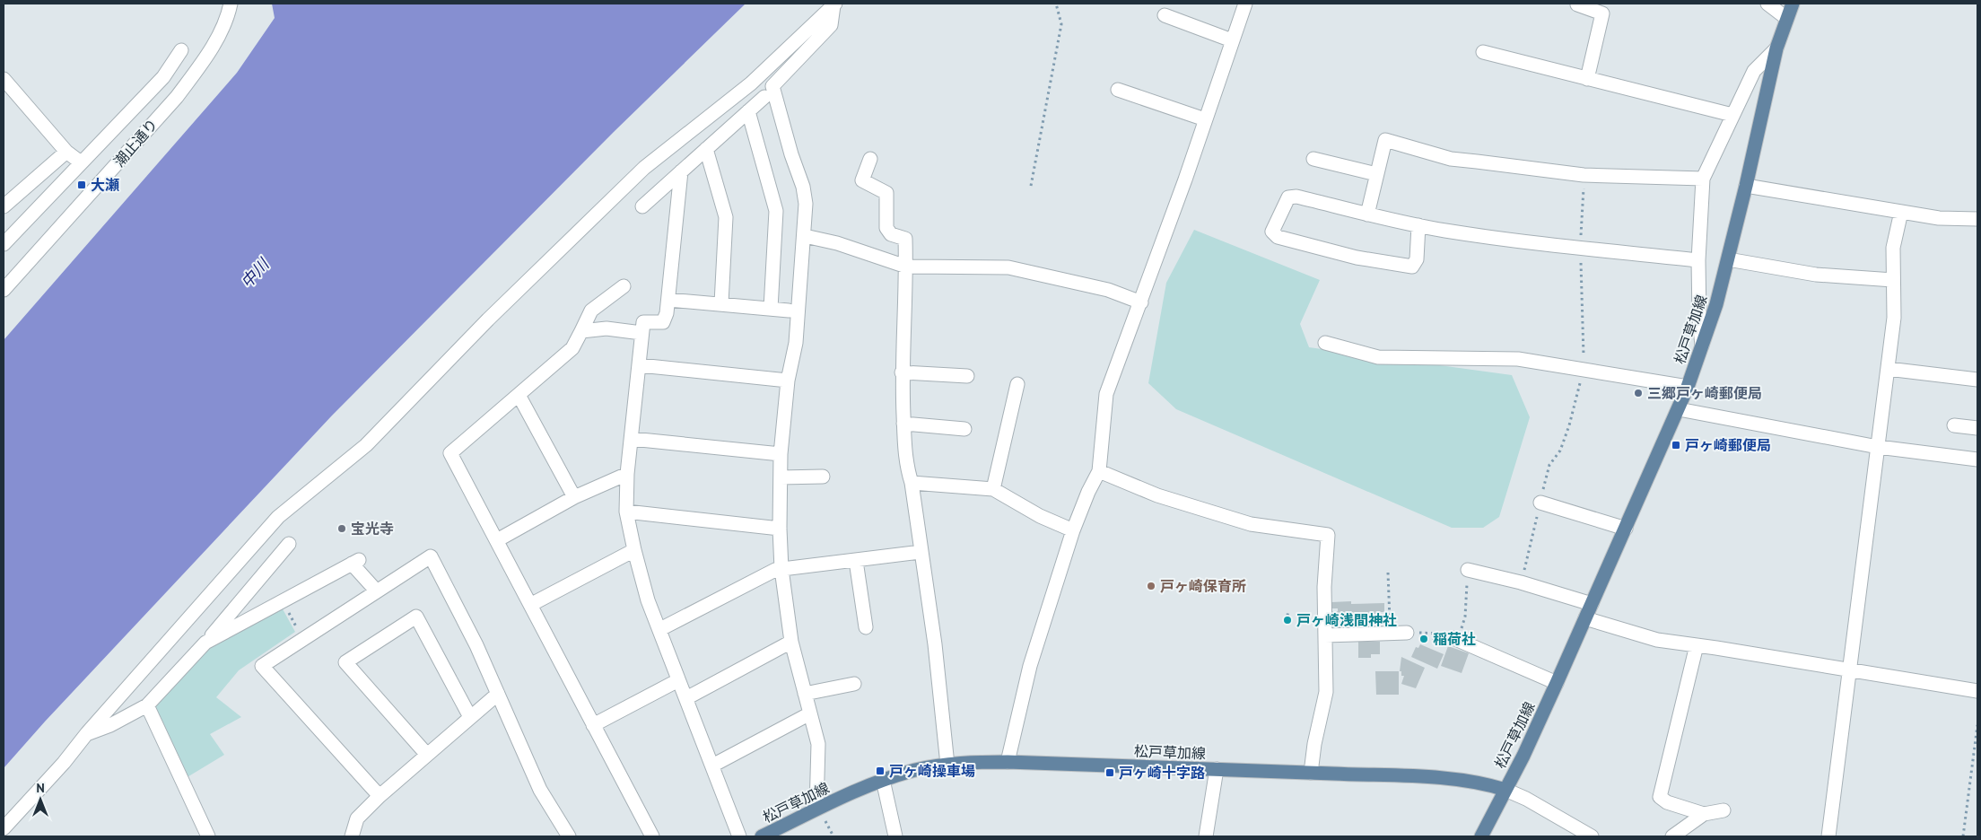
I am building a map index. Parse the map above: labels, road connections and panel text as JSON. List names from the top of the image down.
{
  "streets": {
    "main road": ["松戸草加線"],
    "street": ["潮止通り"]
  },
  "water": ["中川"],
  "places": {
    "transit": [
      "大瀬",
      "戸ヶ崎郵便局",
      "戸ヶ崎操車場",
      "戸ヶ崎十字路"
    ],
    "other": [
      "三郷戸ヶ崎郵便局",
      "宝光寺",
      "戸ヶ崎保育所",
      "戸ヶ崎浅間神社",
      "稲荷社"
    ]
  },
  "north": "top"
}
